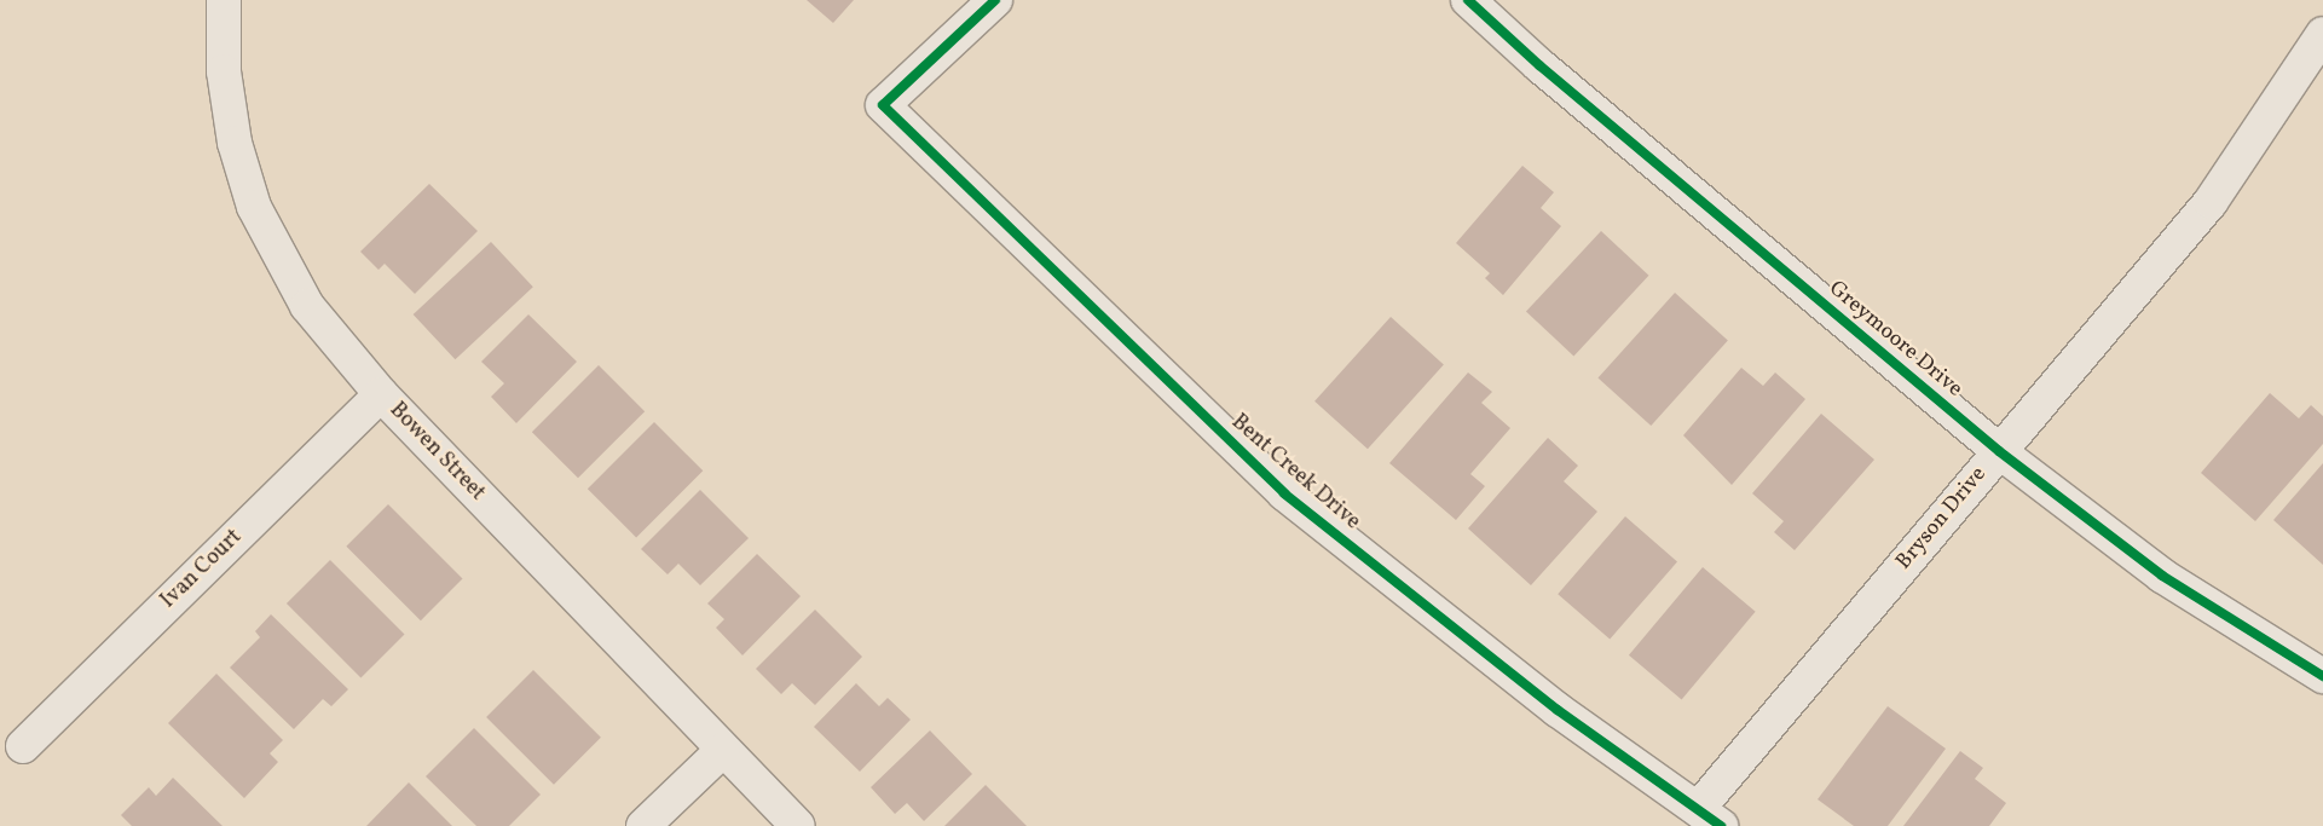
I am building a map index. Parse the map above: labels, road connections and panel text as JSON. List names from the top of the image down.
{
  "streets": {
    "street": [
      "Greymoore Drive",
      "Bowen Street",
      "Bent Creek Drive",
      "Bryson Drive",
      "Ivan Court"
    ]
  },
  "crossings": [
    ["Greymoore Drive", "Bryson Drive"],
    ["Bowen Street", "Ivan Court"],
    ["Bent Creek Drive", "Bryson Drive"]
  ]
}
